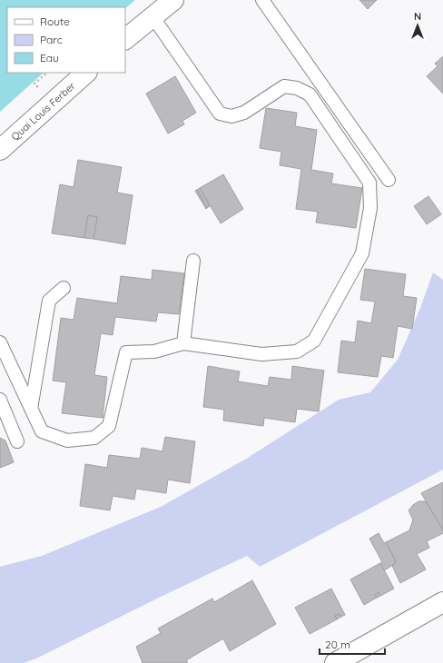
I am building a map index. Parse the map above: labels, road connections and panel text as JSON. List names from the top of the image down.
{
  "streets": {
    "street": ["Quai Louis Ferber"]
  },
  "legend": ["Route", "Parc", "Eau"],
  "scale_bar": "20 m",
  "north": "top"
}
